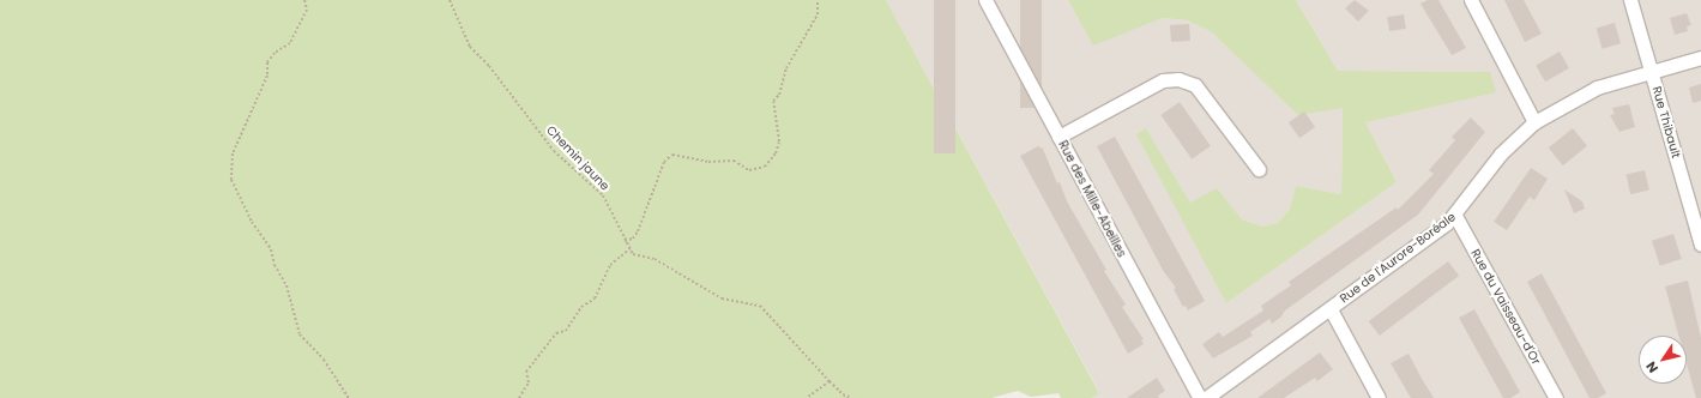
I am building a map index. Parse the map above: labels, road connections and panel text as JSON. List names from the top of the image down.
{
  "streets": {
    "street": [
      "Rue Thibault",
      "Rue des Mille-Abeilles",
      "Rue de l'Aurore-Boréale",
      "Rue du Vaisseau-d'Or"
    ],
    "path": ["Chemin jaune"]
  },
  "crossings": [
    ["Rue Thibault", "Rue de l'Aurore-Boréale"],
    ["Rue de l'Aurore-Boréale", "Rue du Vaisseau-d'Or"]
  ],
  "north": "bottom left"
}
